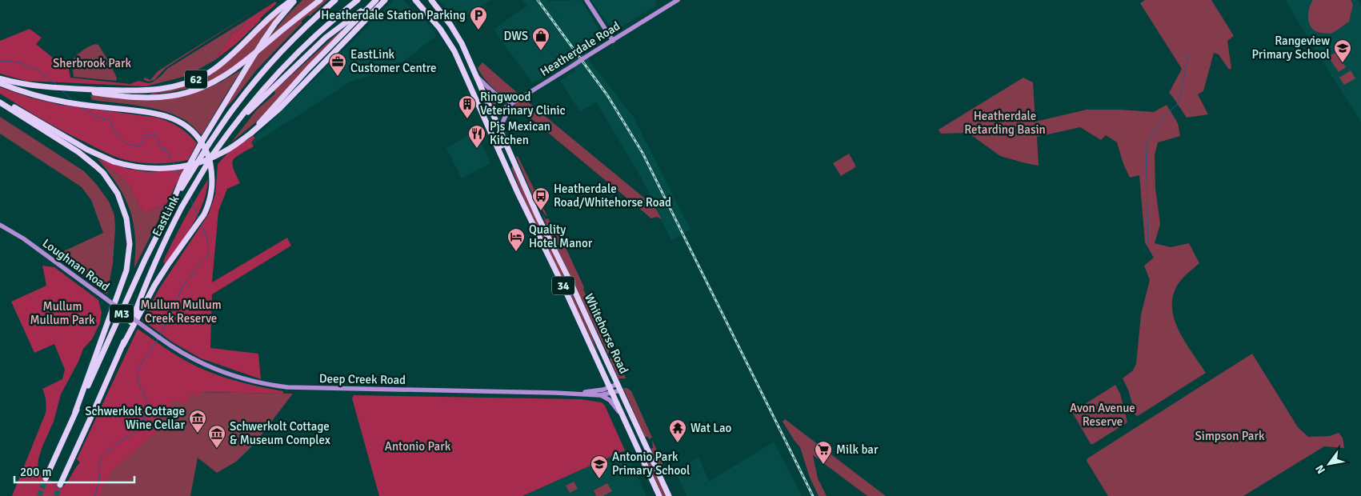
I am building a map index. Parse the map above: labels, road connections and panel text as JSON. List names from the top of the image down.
{
  "streets": {
    "highway": [
      "62",
      "EastLink",
      "34",
      "M3",
      "Whitehorse Road"
    ],
    "main road": ["Heatherdale Road", "Loughnan Road", "Deep Creek Road"]
  },
  "crossings": [
    ["Heatherdale Road", "34"],
    ["Heatherdale Road", "Whitehorse Road"],
    ["Loughnan Road", "Deep Creek Road"],
    ["34", "Whitehorse Road"],
    ["Whitehorse Road", "Deep Creek Road"]
  ],
  "parks": [
    "Sherbrook Park",
    "Heatherdale Retarding Basin",
    "Mullum Mullum Creek Reserve",
    "Mullum Mullum Park",
    "Avon Avenue Reserve",
    "Simpson Park",
    "Antonio Park"
  ],
  "places": {
    "parking": ["Heatherdale Station Parking"],
    "shop": ["DWS"],
    "school or university": ["Rangeview Primary School", "Antonio Park Primary School"],
    "office": ["EastLink Customer Centre"],
    "building": ["Ringwood Veterinary Clinic"],
    "restaurant": ["Pjs Mexican Kitchen"],
    "bus stop": ["Heatherdale Road/Whitehorse Road"],
    "hotel": ["Quality Hotel Manor"],
    "museum": ["Schwerkolt Cottage Wine Cellar", "Schwerkolt Cottage & Museum Complex"],
    "temple": ["Wat Lao"],
    "supermarket": ["Milk bar"]
  },
  "scale_bar": "200 m",
  "north": "bottom left"
}
